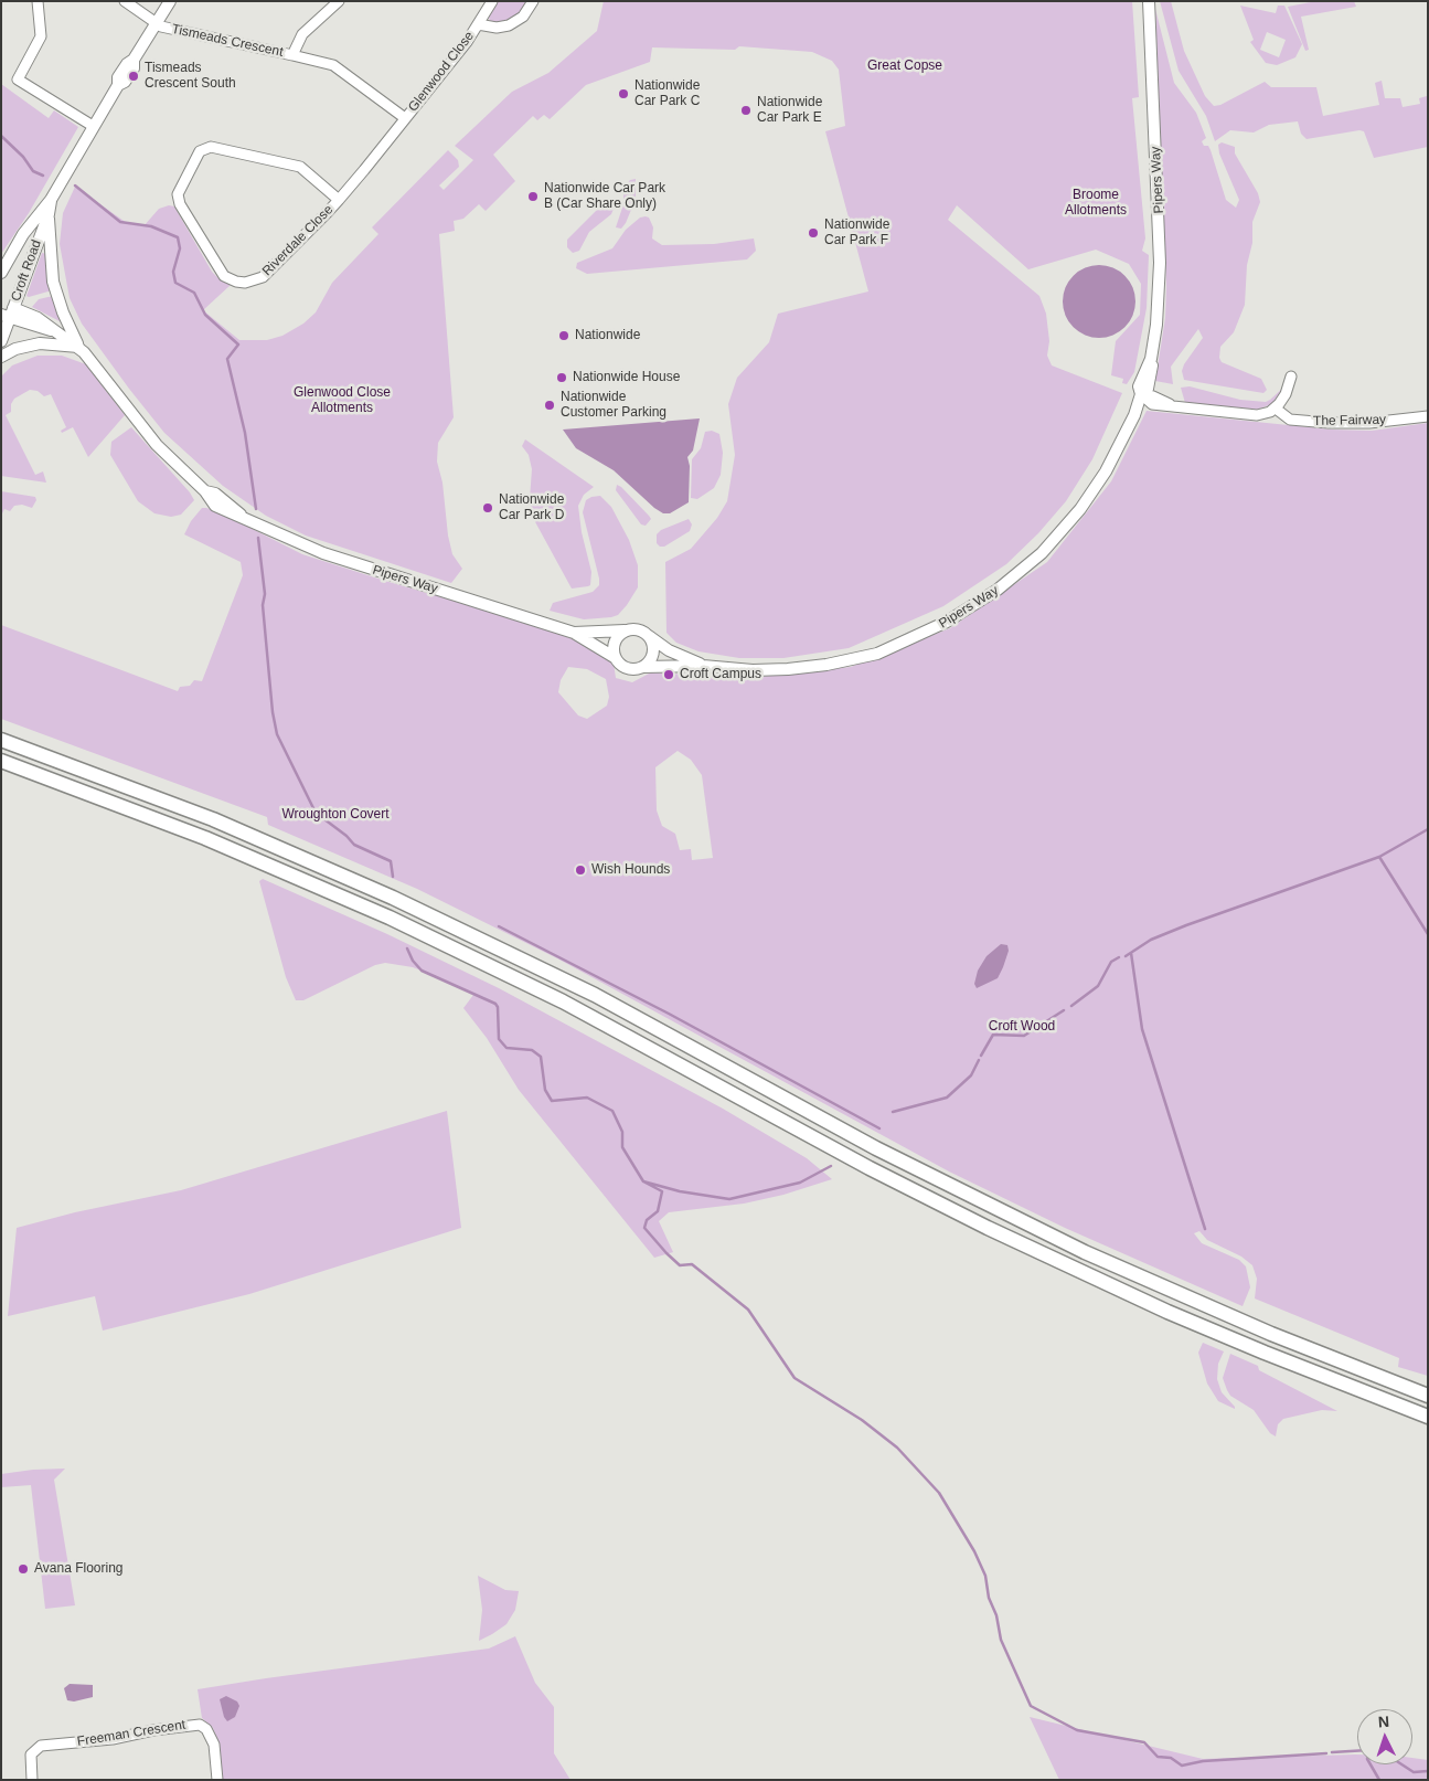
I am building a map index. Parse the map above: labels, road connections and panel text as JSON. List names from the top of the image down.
{
  "streets": {
    "main road": ["Pipers Way", "Croft Road"],
    "street": [
      "Tismeads Crescent",
      "Glenwood Close",
      "Riverdale Close",
      "The Fairway",
      "Freeman Crescent"
    ]
  },
  "crossings": [
    ["Tismeads Crescent", "Glenwood Close"],
    ["Tismeads Crescent", "Croft Road"],
    ["Glenwood Close", "Riverdale Close"],
    ["Pipers Way", "Croft Road"]
  ],
  "parks": [
    "Great Copse",
    "Broome Allotments",
    "Glenwood Close Allotments",
    "Wroughton Covert",
    "Croft Wood"
  ],
  "places": [
    "Tismeads Crescent South",
    "Nationwide Car Park C",
    "Nationwide Car Park E",
    "Nationwide Car Park B (Car Share Only)",
    "Nationwide Car Park F",
    "Nationwide",
    "Nationwide House",
    "Nationwide Customer Parking",
    "Nationwide Car Park D",
    "Croft Campus",
    "Wish Hounds",
    "Avana Flooring"
  ],
  "north": "top"
}
